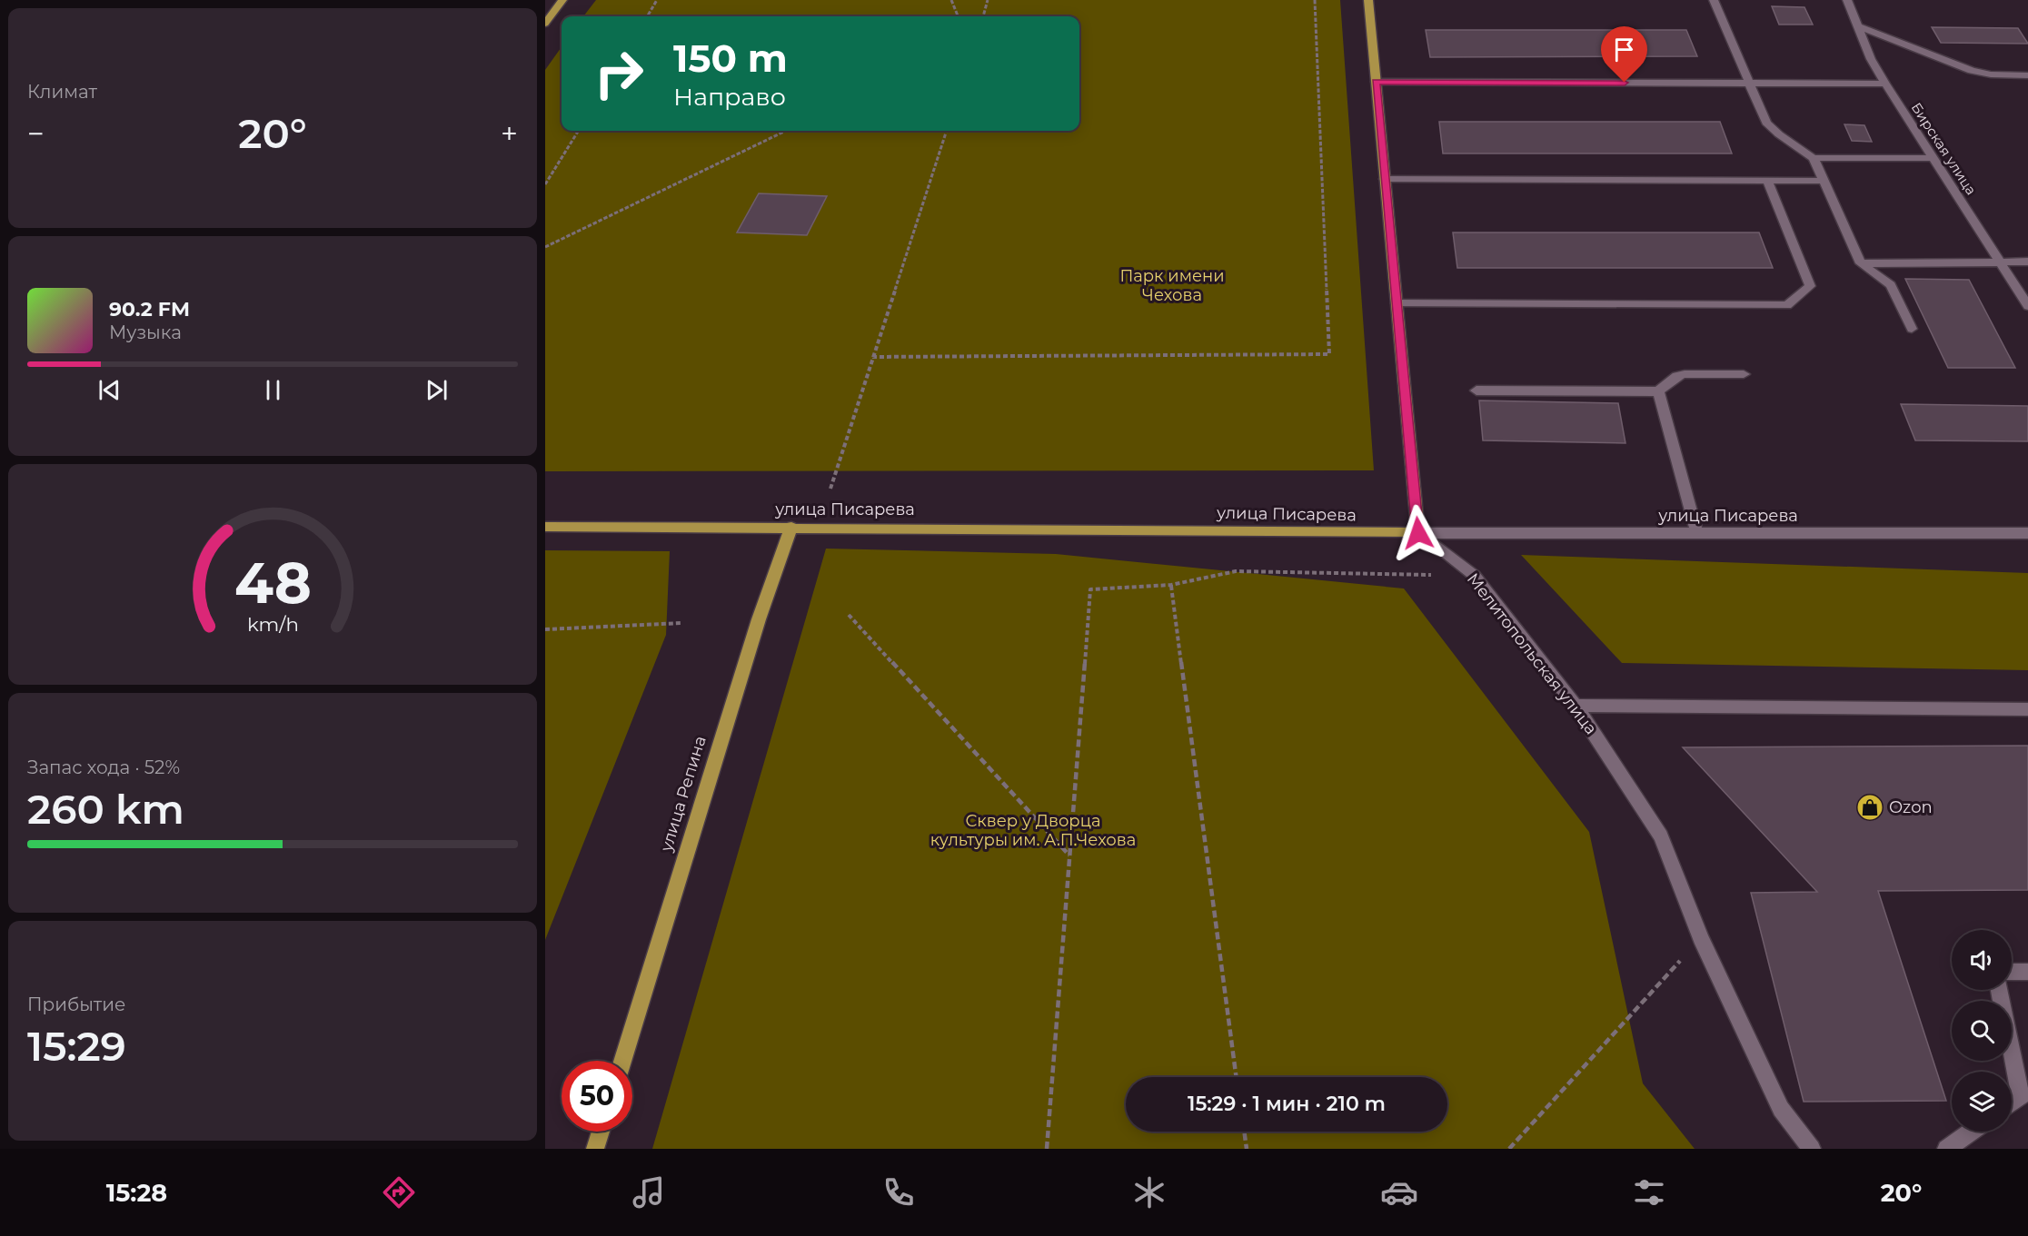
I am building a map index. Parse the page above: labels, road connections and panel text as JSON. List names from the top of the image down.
{
  "streets": {
    "main road": ["улица Писарева", "улица Репина"],
    "street": ["Бирская улица", "Мелитопольская улица"]
  },
  "crossings": [
    ["улица Писарева", "Мелитопольская улица"],
    ["улица Писарева", "улица Репина"]
  ],
  "parks": ["Парк имени Чехова", "Сквер у Дворца культуры им. А.П.Чехова"],
  "places": {
    "shop": ["Ozon"]
  },
  "page": {
    "tile": [
      "Климат",
      ["Запас хода · 52%", "260 km"],
      ["Прибытие", "15:29"]
    ],
    "turn": ["150 m", "Направо"],
    "heat": ["−", "20°", "+"],
    "song": ["90.2 FM", "Музыка"],
    "limit": "50",
    "trip": "15:29 · 1 мин · 210 m",
    "tabs": ["15:28", "20°"],
    "gauge": ["48", "km/h"]
  }
}
